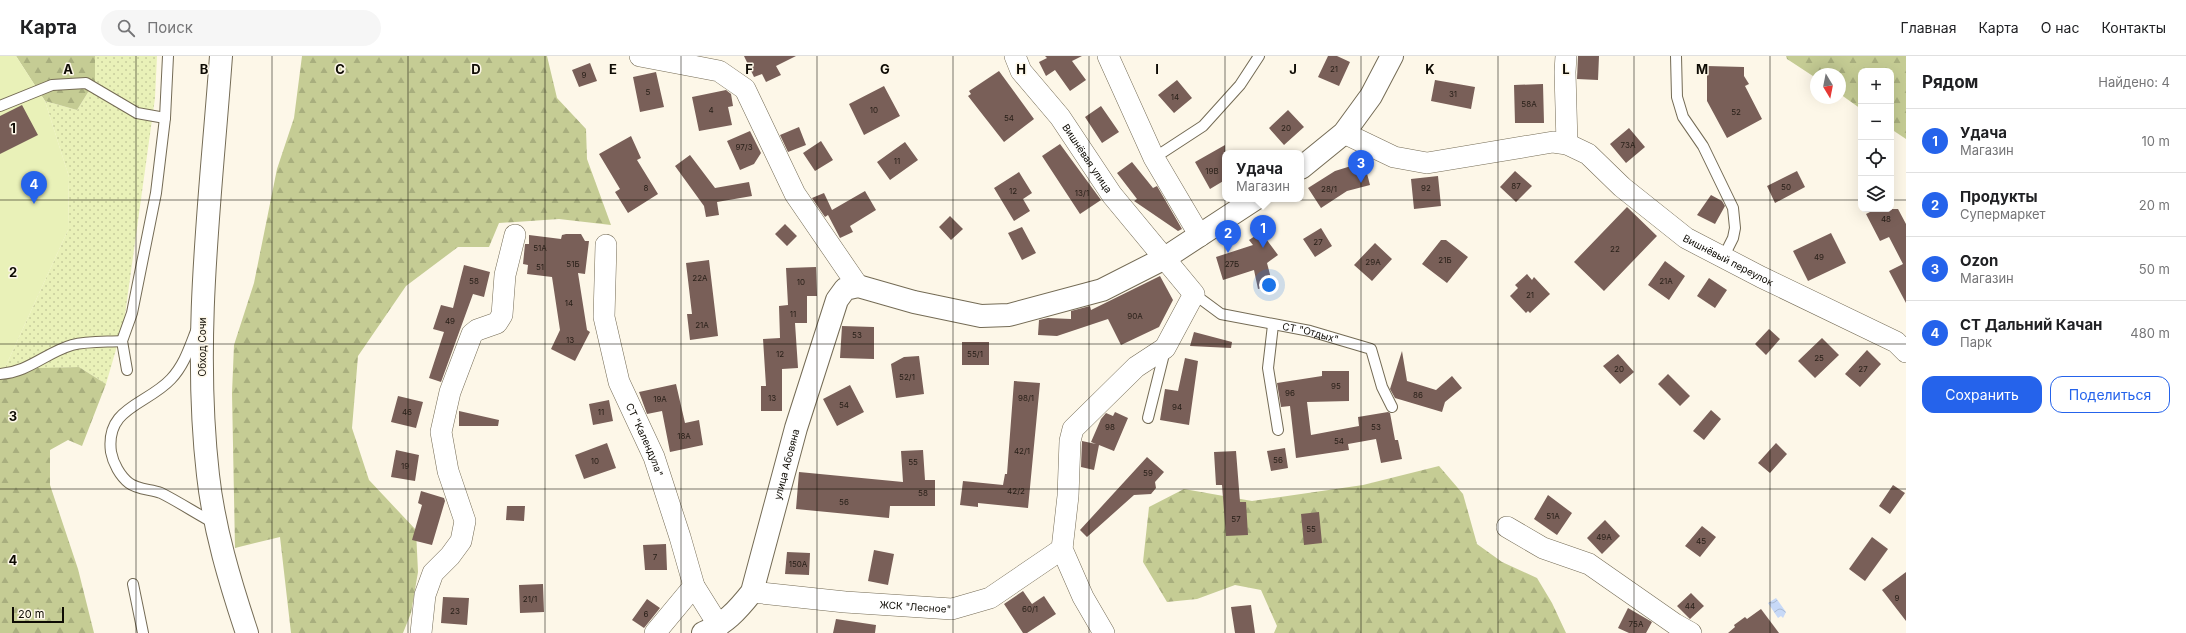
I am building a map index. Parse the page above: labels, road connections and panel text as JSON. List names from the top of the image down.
{
  "streets": {
    "main road": ["Обход Сочи", "улица Абовяна"],
    "street": [
      "Вишнёвая улица",
      "Вишнёвый переулок",
      "СТ \"Календула\"",
      "ЖСК \"Лесное\""
    ],
    "lane": ["СТ \"Отдых\""]
  },
  "crossings": [
    ["Вишнёвая улица", "СТ \"Отдых\""],
    ["СТ \"Календула\"", "улица Абовяна"],
    ["улица Абовяна", "ЖСК \"Лесное\""]
  ],
  "house_numbers": [
    "21",
    "9",
    "5",
    "31",
    "14",
    "58А",
    "4",
    "10",
    "52",
    "54",
    "20",
    "73А",
    "97/3",
    "11",
    "19В",
    "87",
    "50",
    "8",
    "92",
    "28/1",
    "12",
    "13/1",
    "48",
    "27",
    "51А",
    "22",
    "49",
    "21Б",
    "29А",
    "51Б",
    "27Б",
    "51",
    "22А",
    "58",
    "21А",
    "10",
    "21",
    "14",
    "11",
    "90А",
    "49",
    "21А",
    "53",
    "13",
    "12",
    "55/1",
    "25",
    "20",
    "27",
    "52/1",
    "95",
    "96",
    "86",
    "13",
    "98/1",
    "19А",
    "54",
    "94",
    "46",
    "11",
    "98",
    "53",
    "18А",
    "54",
    "42/1",
    "56",
    "10",
    "55",
    "19",
    "59",
    "42/2",
    "58",
    "56",
    "51А",
    "57",
    "55",
    "49А",
    "45",
    "7",
    "150А",
    "9",
    "21/1",
    "44",
    "60/1",
    "23",
    "6",
    "75А"
  ],
  "scale_bar": "20 m",
  "north": "bottom",
  "page": {
    "header": "Карта",
    "search": "Поиск",
    "nav": [
      "Главная",
      "Карта",
      "О нас",
      "Контакты"
    ],
    "heading": ["Рядом", "Найдено: 4"],
    "map_buttons": ["+", "−"],
    "list": [
      {
        "mark": "1",
        "name": "Удача",
        "note": "Магазин",
        "value": "10 m"
      },
      {
        "mark": "2",
        "name": "Продукты",
        "note": "Супермаркет",
        "value": "20 m"
      },
      {
        "mark": "3",
        "name": "Ozon",
        "note": "Магазин",
        "value": "50 m"
      },
      {
        "mark": "4",
        "name": "СТ Дальний Качан",
        "note": "Парк",
        "value": "480 m"
      }
    ],
    "popup": ["Удача", "Магазин"],
    "pins": [
      "3",
      "4",
      "1",
      "2"
    ],
    "buttons": ["Сохранить", "Поделиться"],
    "scale": "20 m"
  },
  "grid": {
    "columns": [
      "A",
      "B",
      "C",
      "D",
      "E",
      "F",
      "G",
      "H",
      "I",
      "J",
      "K",
      "L",
      "M"
    ],
    "rows": [
      "1",
      "2",
      "3",
      "4"
    ]
  }
}
